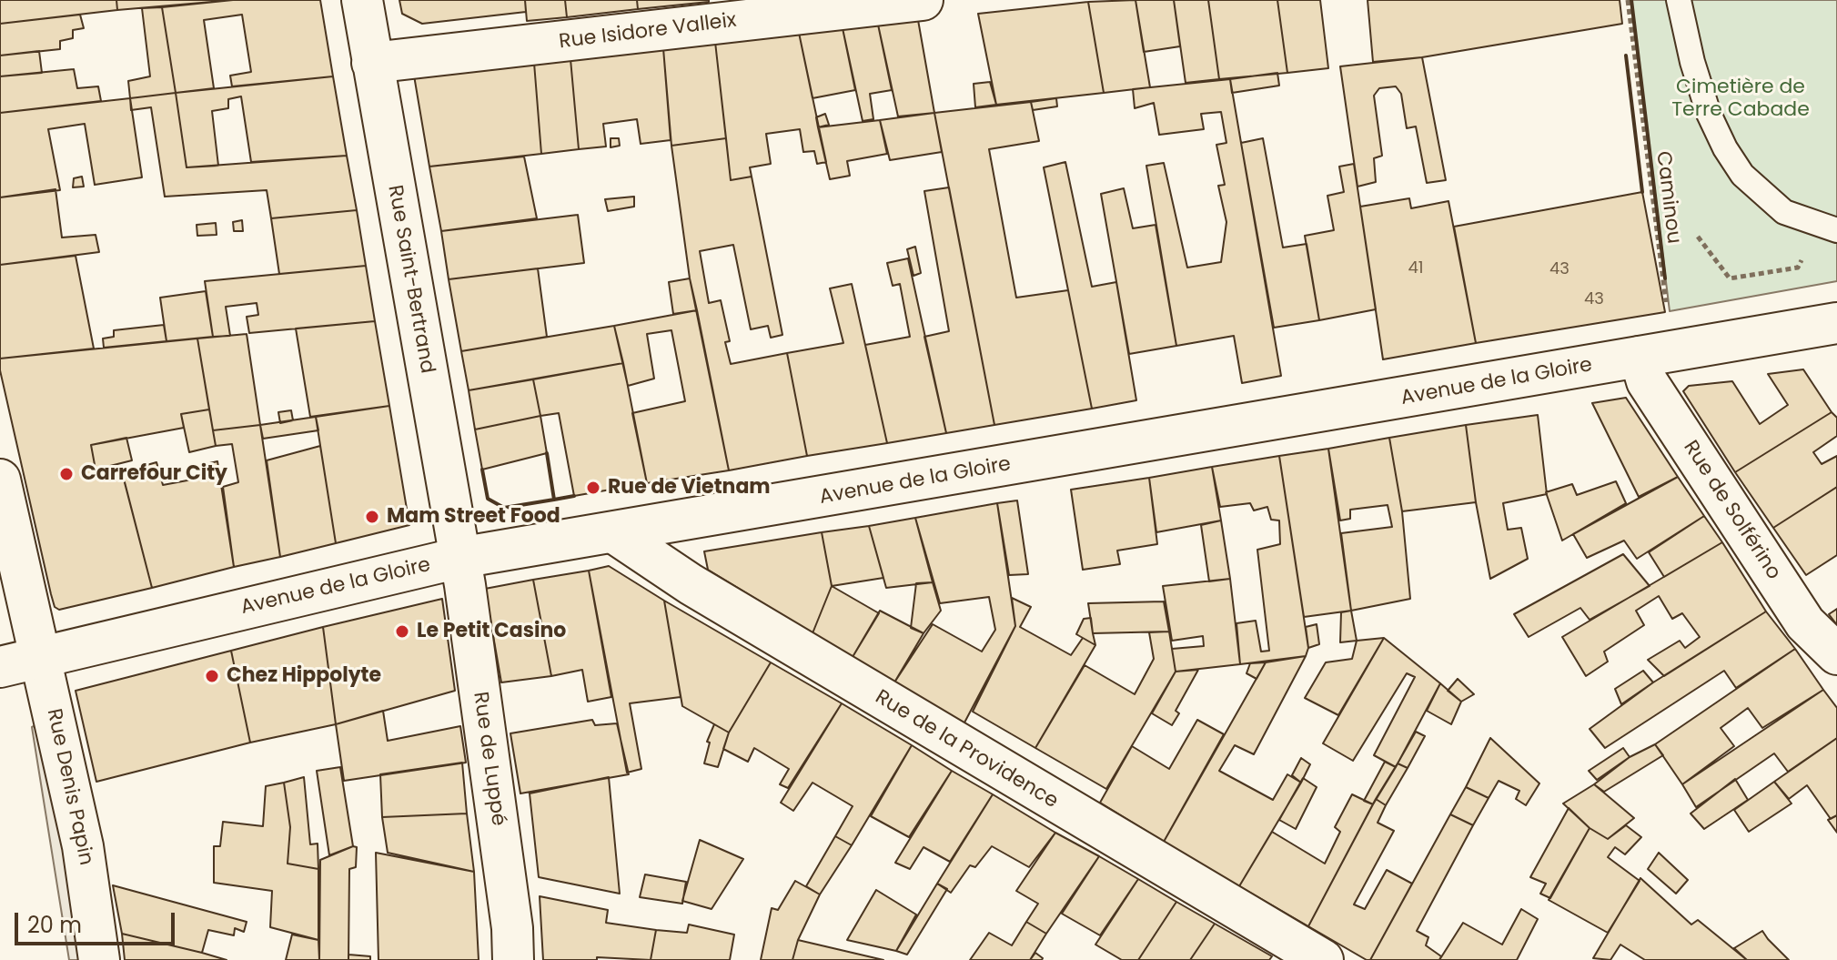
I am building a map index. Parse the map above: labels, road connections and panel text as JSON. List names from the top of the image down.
{
  "streets": {
    "street": [
      "Rue Isidore Valleix",
      "Rue Saint-Bertrand",
      "Avenue de la Gloire",
      "Rue de Solférino",
      "Rue de la Providence",
      "Rue de Luppé",
      "Rue Denis Papin"
    ],
    "path": ["Caminou"]
  },
  "crossings": [
    ["Rue Isidore Valleix", "Rue Saint-Bertrand"],
    ["Rue Saint-Bertrand", "Avenue de la Gloire"],
    ["Rue Saint-Bertrand", "Rue de Luppé"],
    ["Avenue de la Gloire", "Rue de Solférino"],
    ["Avenue de la Gloire", "Rue de la Providence"],
    ["Avenue de la Gloire", "Rue de Luppé"],
    ["Avenue de la Gloire", "Rue Denis Papin"]
  ],
  "parks": ["Cimetière de Terre Cabade"],
  "places": [
    "Carrefour City",
    "Rue de Vietnam",
    "Mam Street Food",
    "Le Petit Casino",
    "Chez Hippolyte"
  ],
  "house_numbers": ["41", "43", "43"],
  "scale_bar": "20 m"
}
